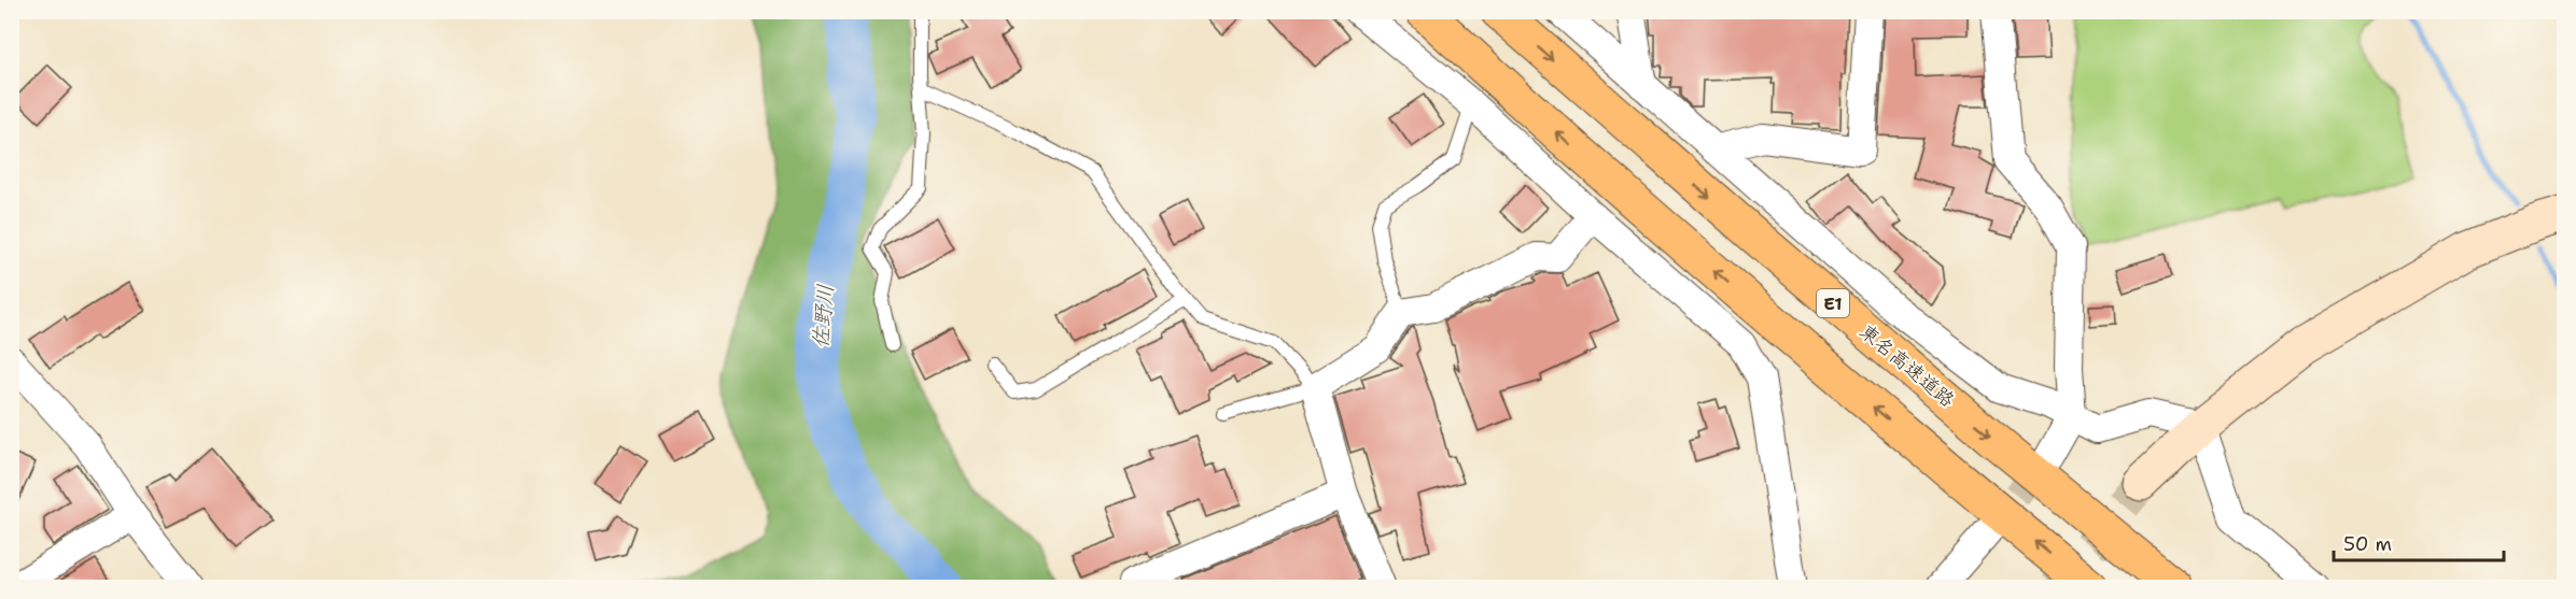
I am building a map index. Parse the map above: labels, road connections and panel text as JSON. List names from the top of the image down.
{
  "streets": {
    "highway": ["E1", "東名高速道路"]
  },
  "water": ["佐野川"],
  "scale_bar": "50 m"
}
